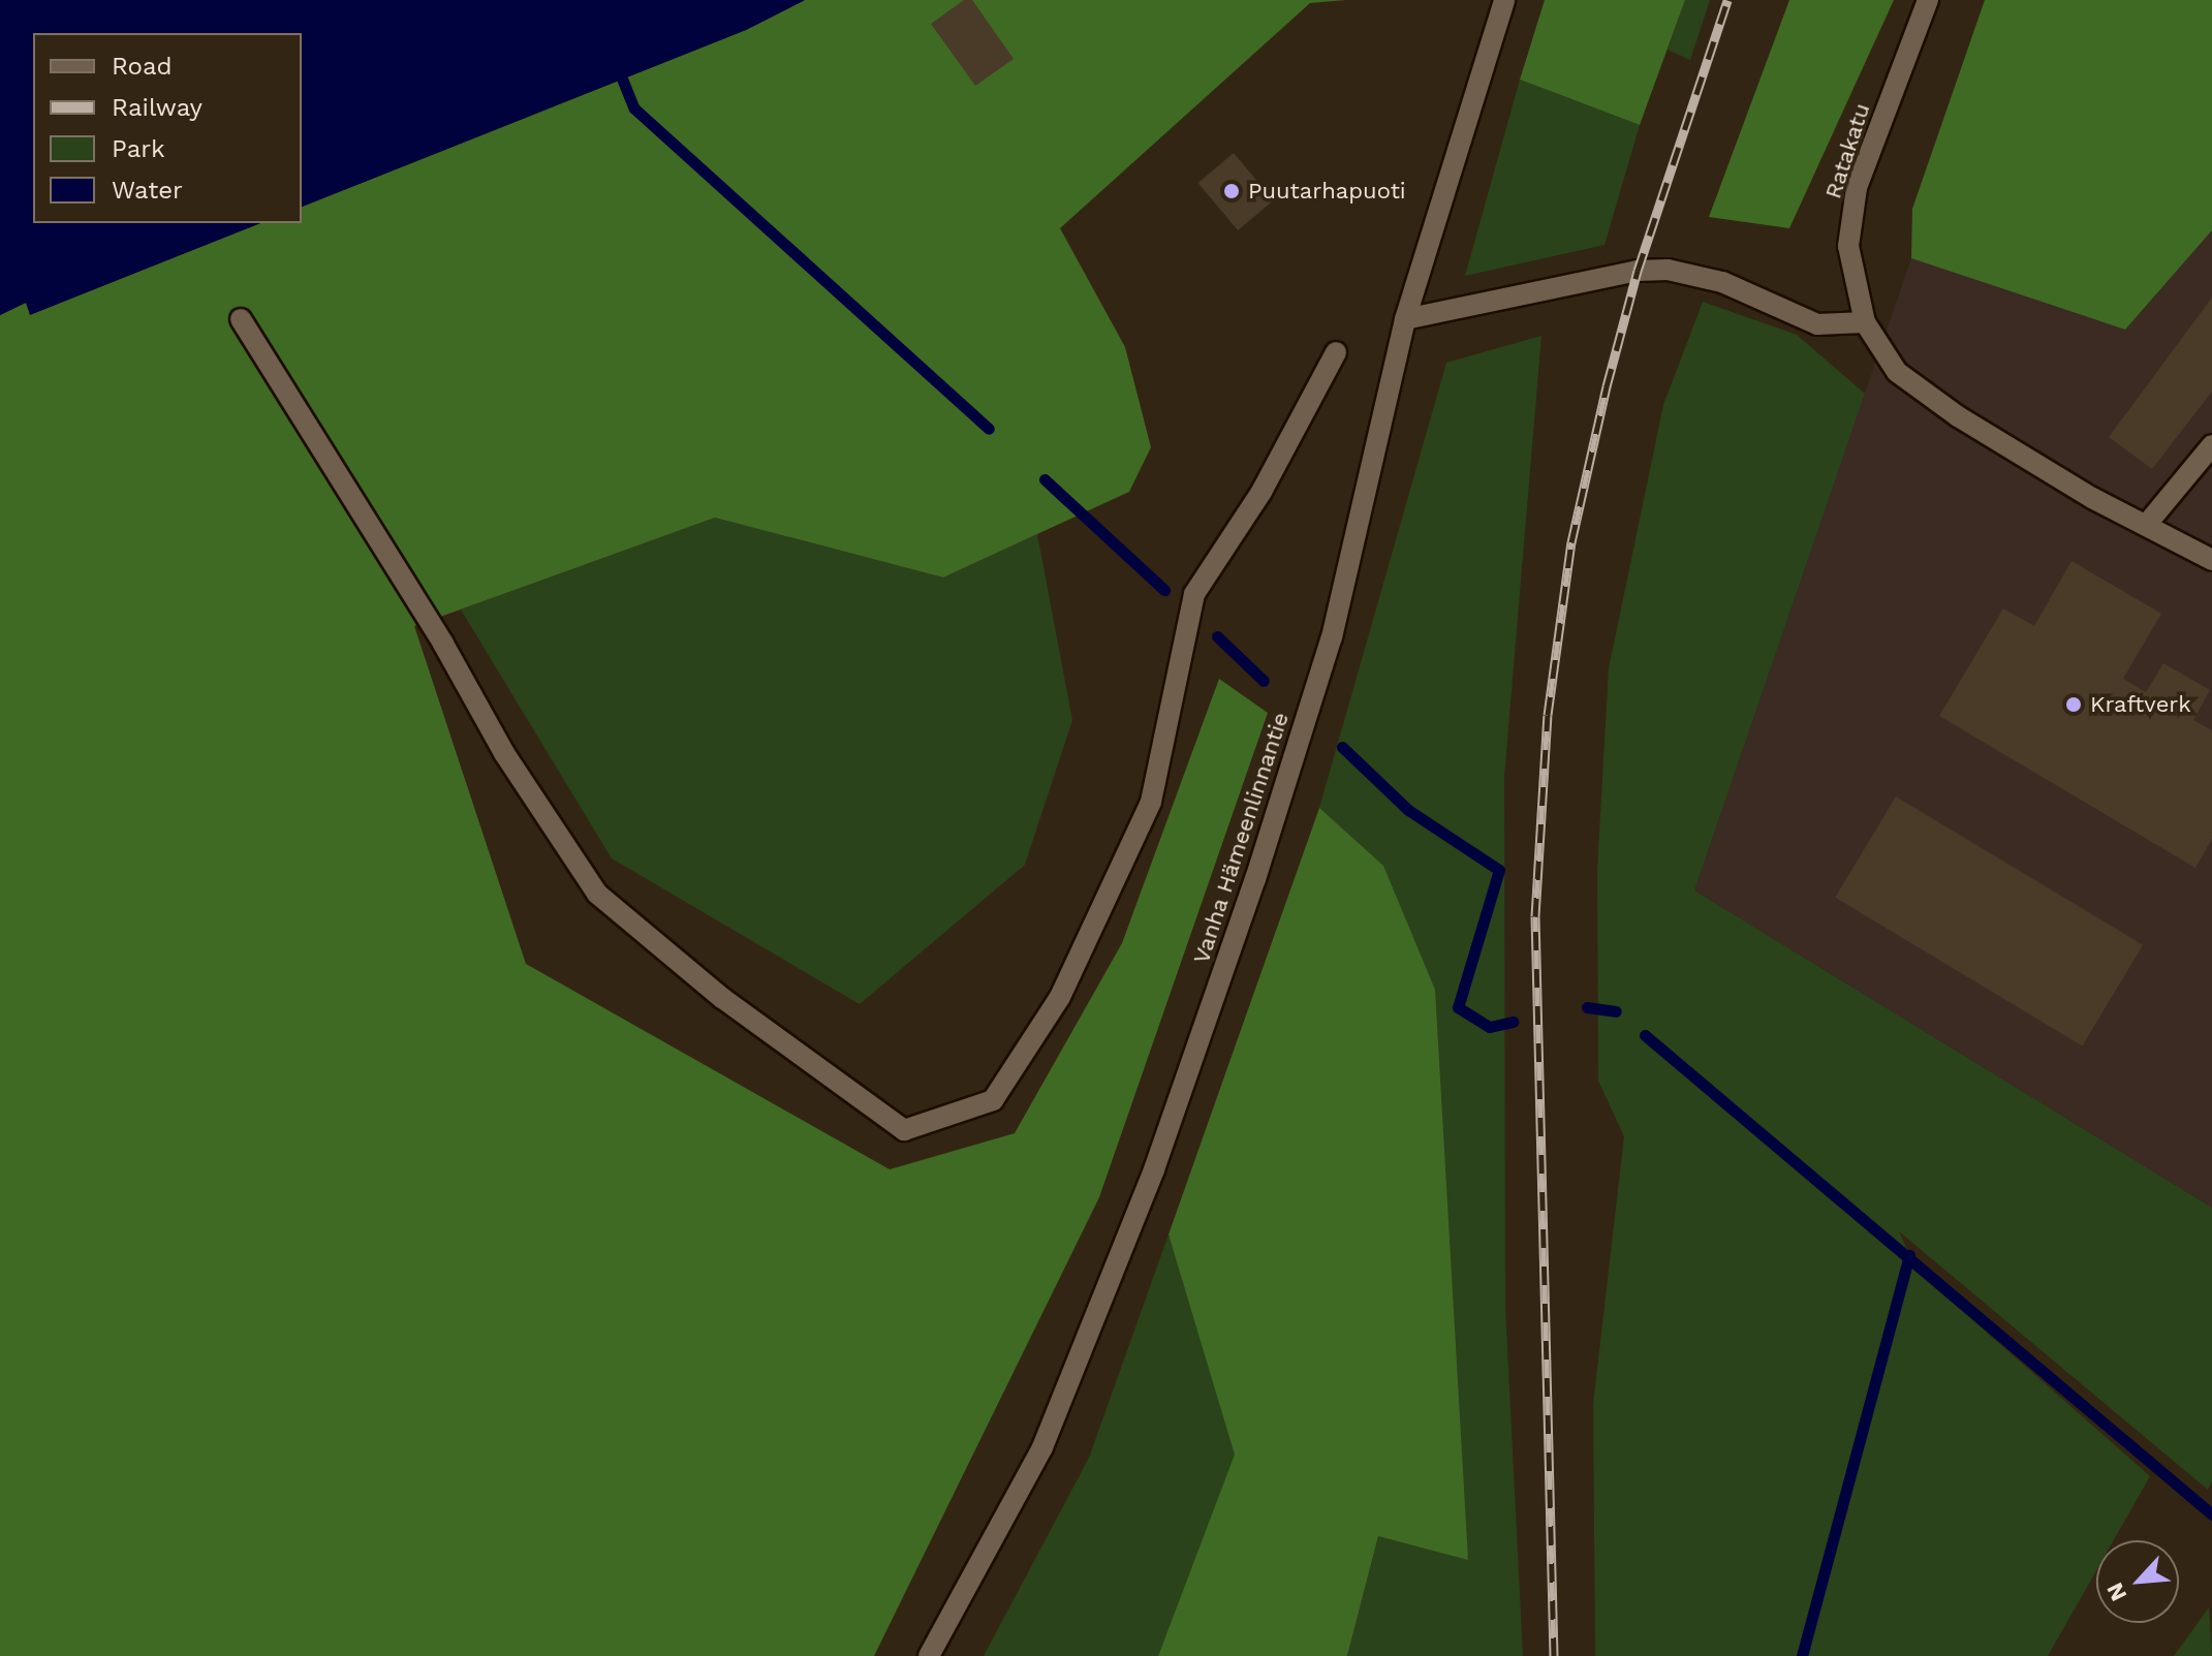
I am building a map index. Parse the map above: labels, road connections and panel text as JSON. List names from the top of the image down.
{
  "streets": {
    "street": ["Ratakatu", "Vanha Hämeenlinnantie"]
  },
  "places": ["Puutarhapuoti", "Kraftverk"],
  "legend": [
    "Road",
    "Railway",
    "Park",
    "Water"
  ],
  "north": "bottom left"
}
